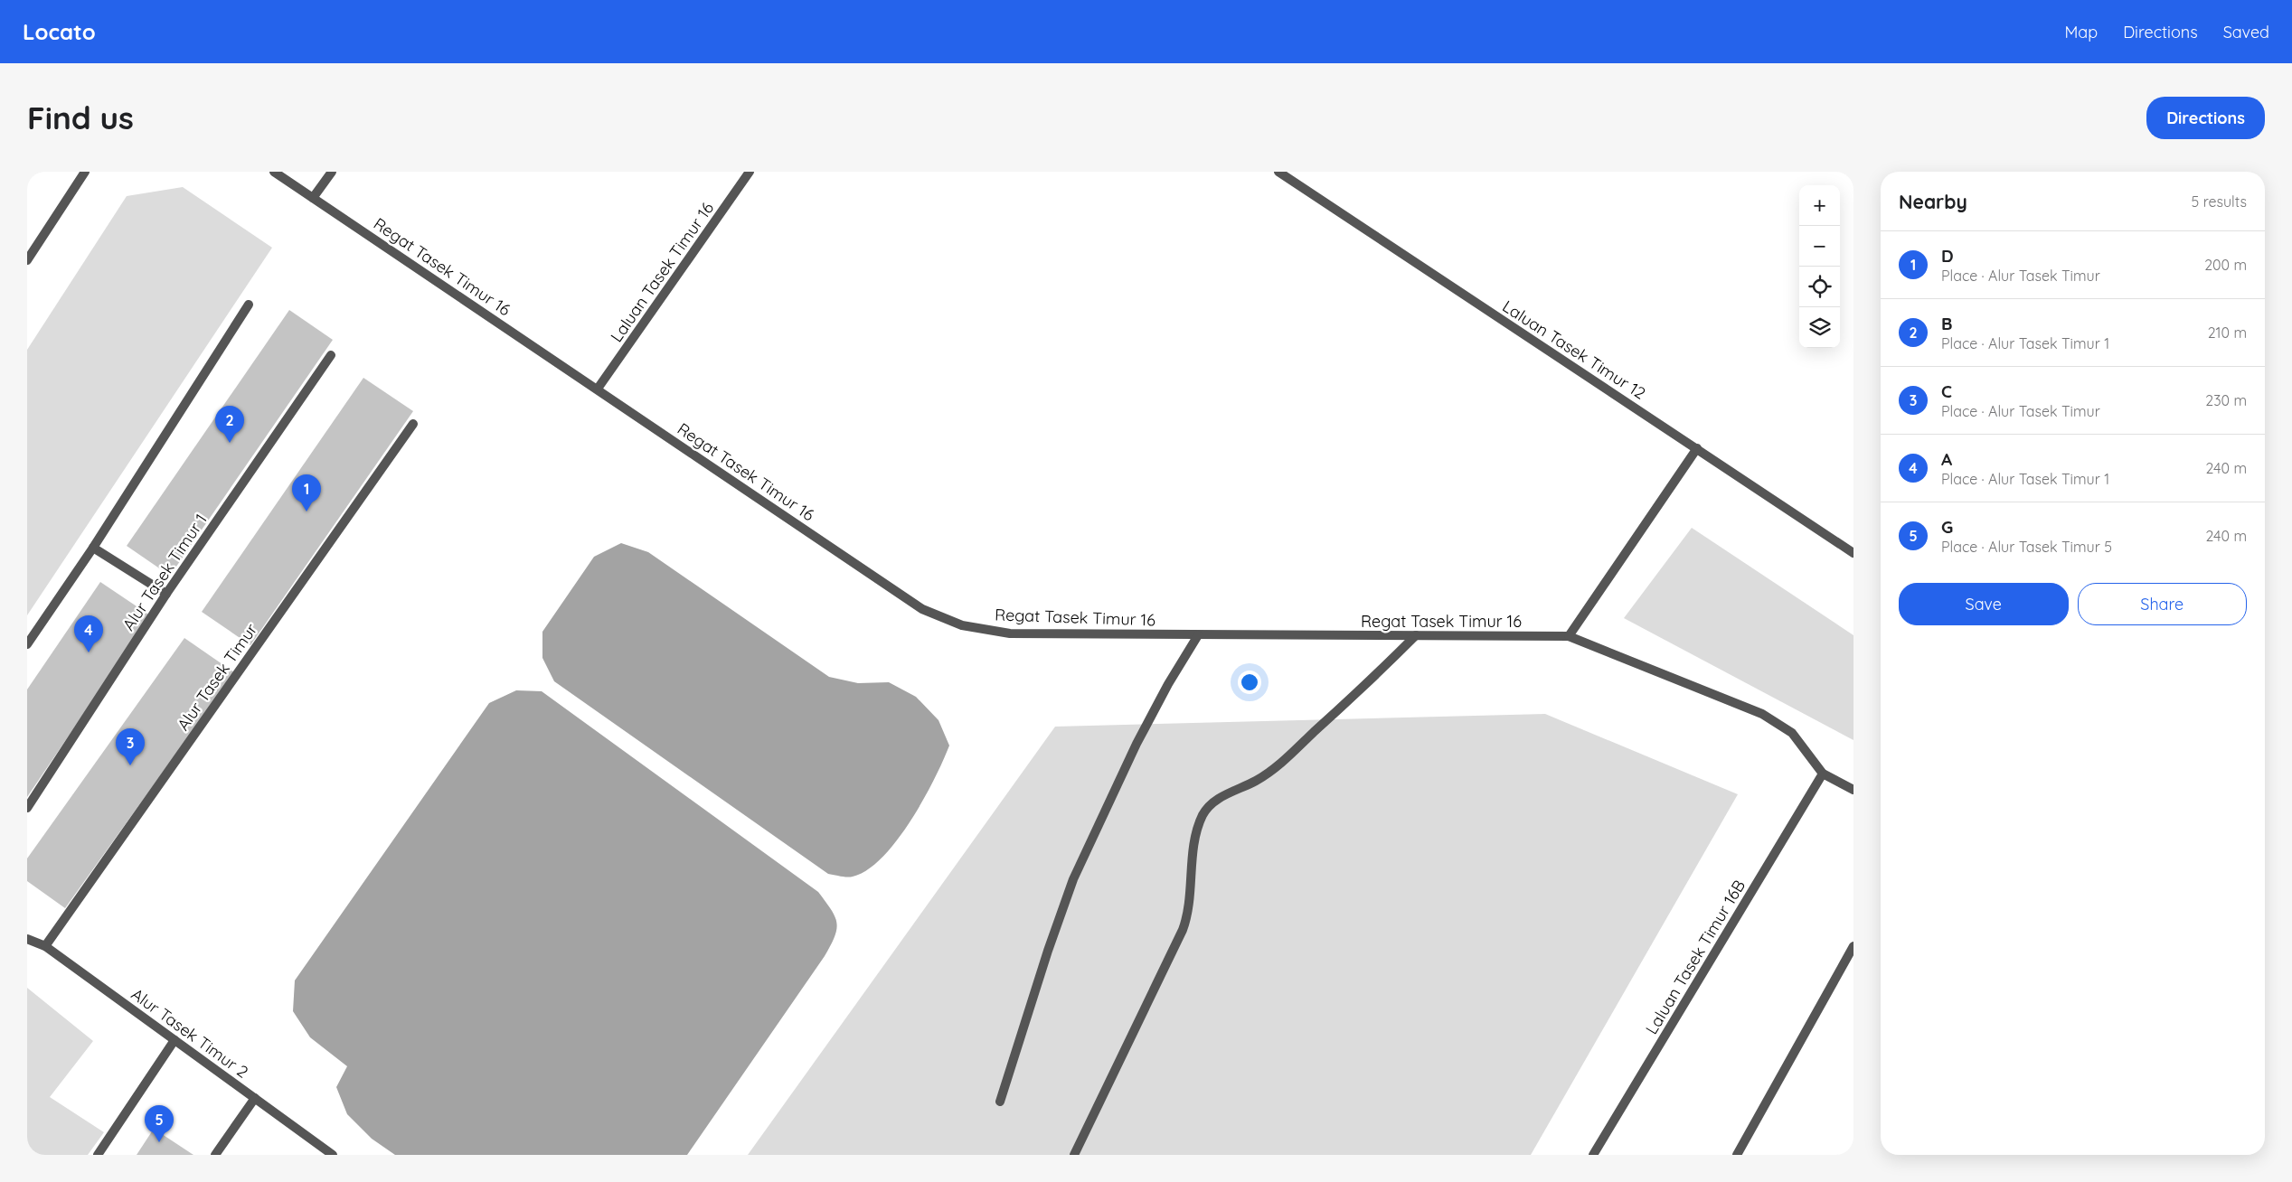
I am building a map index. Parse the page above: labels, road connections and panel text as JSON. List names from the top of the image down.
{
  "streets": {
    "street": [
      "Regat Tasek Timur 16",
      "Laluan Tasek Timur 16",
      "Laluan Tasek Timur 12",
      "Alur Tasek Timur 1",
      "Alur Tasek Timur",
      "Laluan Tasek Timur 16B",
      "Alur Tasek Timur 2"
    ]
  },
  "crossings": [
    ["Regat Tasek Timur 16", "Laluan Tasek Timur 16"],
    ["Alur Tasek Timur", "Alur Tasek Timur 2"]
  ],
  "page": {
    "header": "Locato",
    "nav": ["Map", "Directions", "Saved"],
    "buttons": [
      "Directions",
      ["Save", "Share"]
    ],
    "title": "Find us",
    "heading": ["Nearby", "5 results"],
    "map_buttons": ["+", "−"],
    "list": [
      {
        "mark": "1",
        "name": "D",
        "note": "Place · Alur Tasek Timur",
        "value": "200 m"
      },
      {
        "mark": "2",
        "name": "B",
        "note": "Place · Alur Tasek Timur 1",
        "value": "210 m"
      },
      {
        "mark": "3",
        "name": "C",
        "note": "Place · Alur Tasek Timur",
        "value": "230 m"
      },
      {
        "mark": "4",
        "name": "A",
        "note": "Place · Alur Tasek Timur 1",
        "value": "240 m"
      },
      {
        "mark": "5",
        "name": "G",
        "note": "Place · Alur Tasek Timur 5",
        "value": "240 m"
      }
    ],
    "pins": [
      "2",
      "1",
      "4",
      "3",
      "5"
    ]
  }
}
